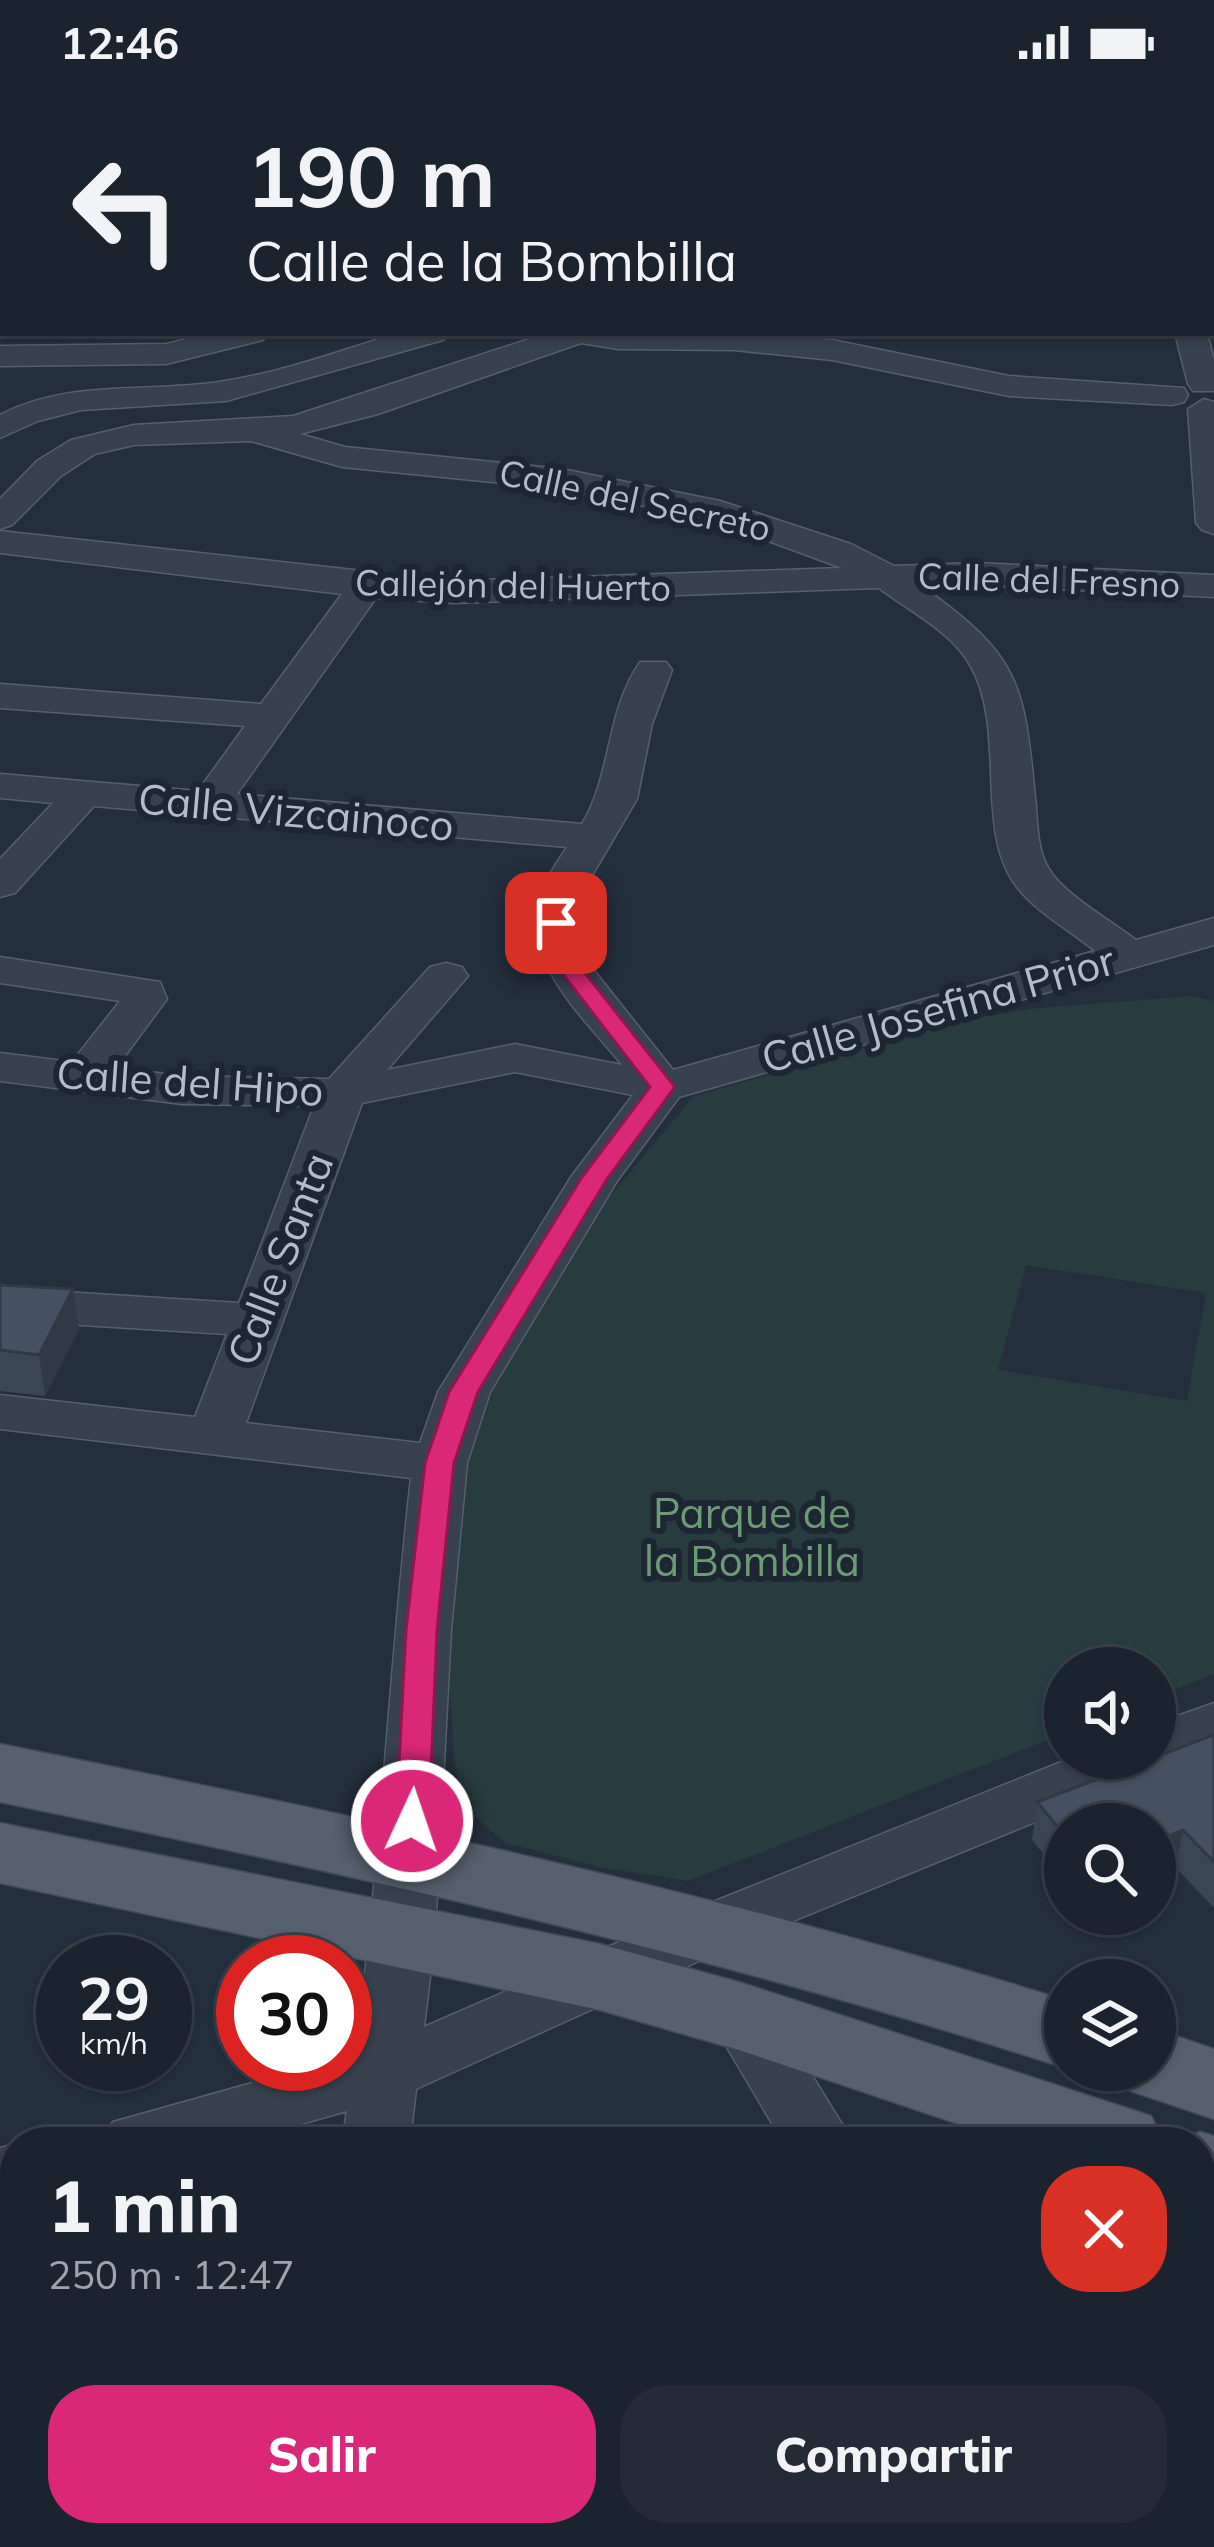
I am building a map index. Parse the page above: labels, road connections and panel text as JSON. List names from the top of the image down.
{
  "streets": {
    "street": [
      "Calle del Secreto",
      "Calle del Fresno",
      "Callejón del Huerto",
      "Calle Vizcainoco",
      "Calle Josefina Prior",
      "Calle del Hipo",
      "Calle Santa"
    ]
  },
  "crossings": [
    ["Calle del Secreto", "Calle del Fresno"],
    ["Calle del Secreto", "Callejón del Huerto"],
    ["Calle del Secreto", "Calle Josefina Prior"],
    ["Calle del Fresno", "Callejón del Huerto"],
    ["Calle Josefina Prior", "Calle del Hipo"],
    ["Calle del Hipo", "Calle Santa"]
  ],
  "parks": ["Parque de la Bombilla"],
  "page": {
    "status": "12:46",
    "turn": ["190 m", "Calle de la Bombilla"],
    "speed": "29 km/h",
    "limit": "30",
    "heading": ["1 min", "250 m · 12:47"],
    "buttons": ["Salir", "Compartir"]
  }
}
